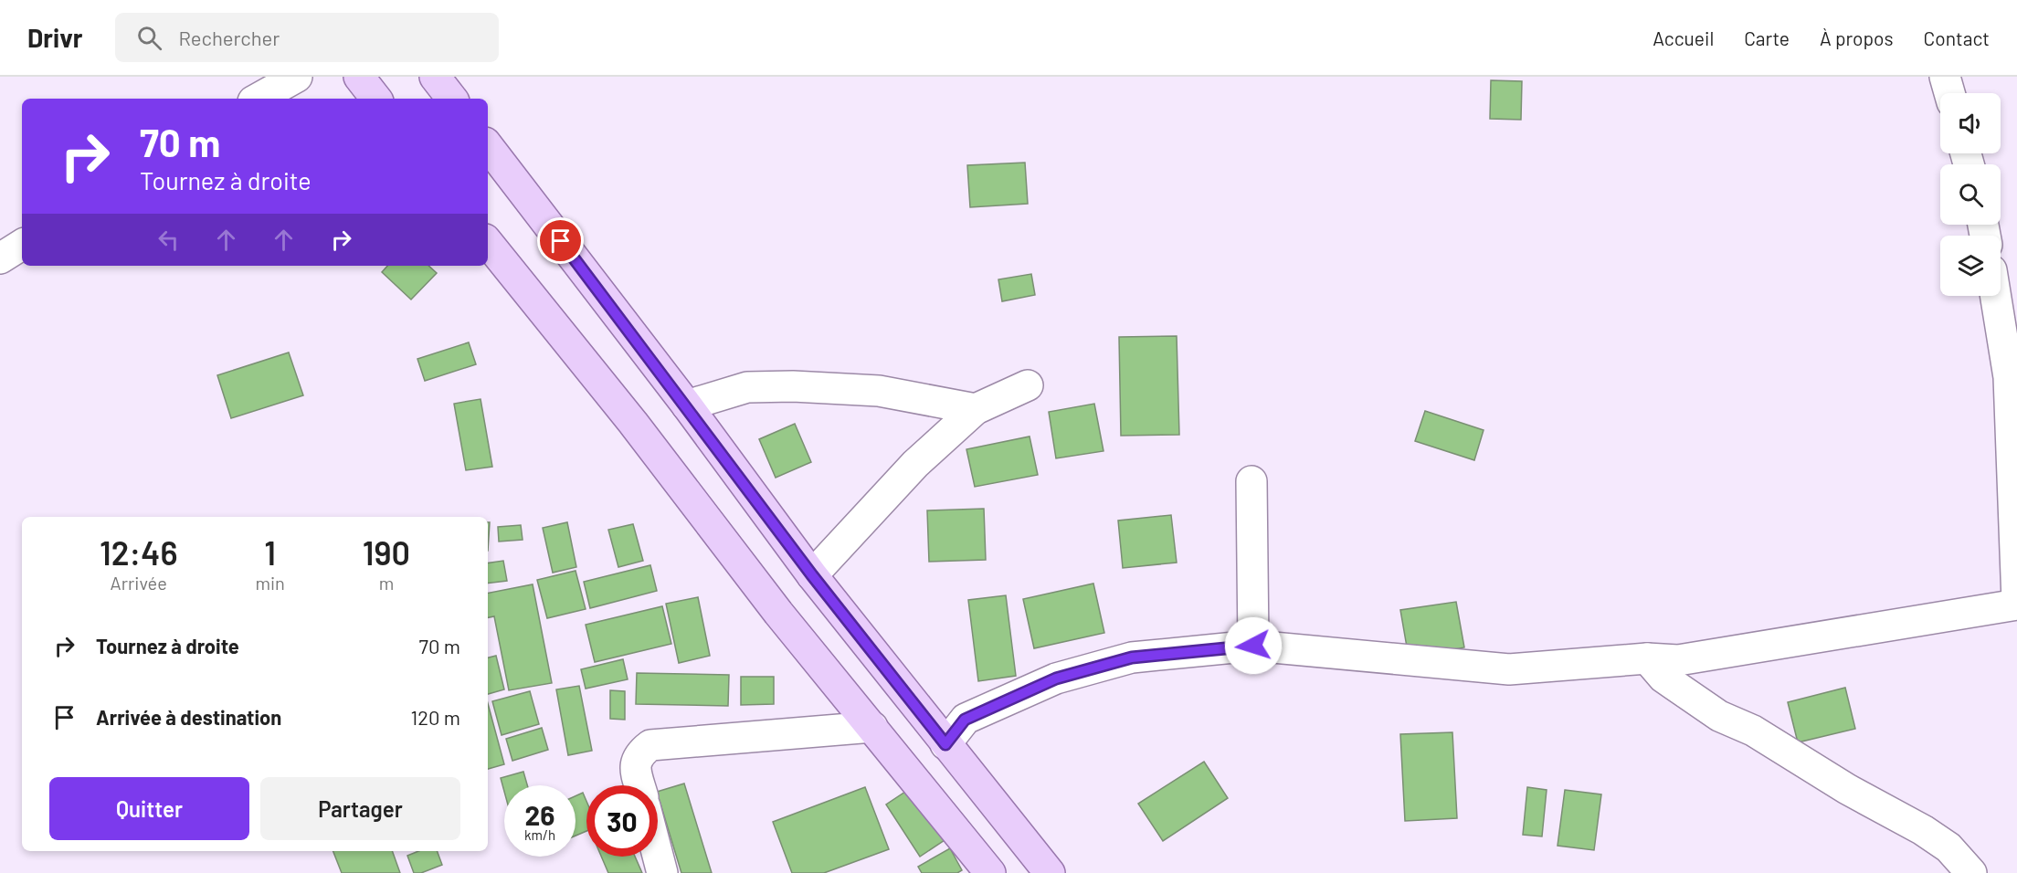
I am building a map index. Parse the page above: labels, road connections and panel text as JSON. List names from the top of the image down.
{
  "page": {
    "header": "Drivr",
    "search": "Rechercher",
    "nav": [
      "Accueil",
      "Carte",
      "À propos",
      "Contact"
    ],
    "turn": ["70 m", "Tournez à droite"],
    "eta": [
      "12:46",
      "Arrivée",
      "1",
      "min",
      "190",
      "m"
    ],
    "list": [
      {
        "name": "Tournez à droite",
        "value": "70 m"
      },
      {
        "name": "Arrivée à destination",
        "value": "120 m"
      }
    ],
    "buttons": ["Quitter", "Partager"],
    "speed": "26 km/h",
    "limit": "30"
  }
}
